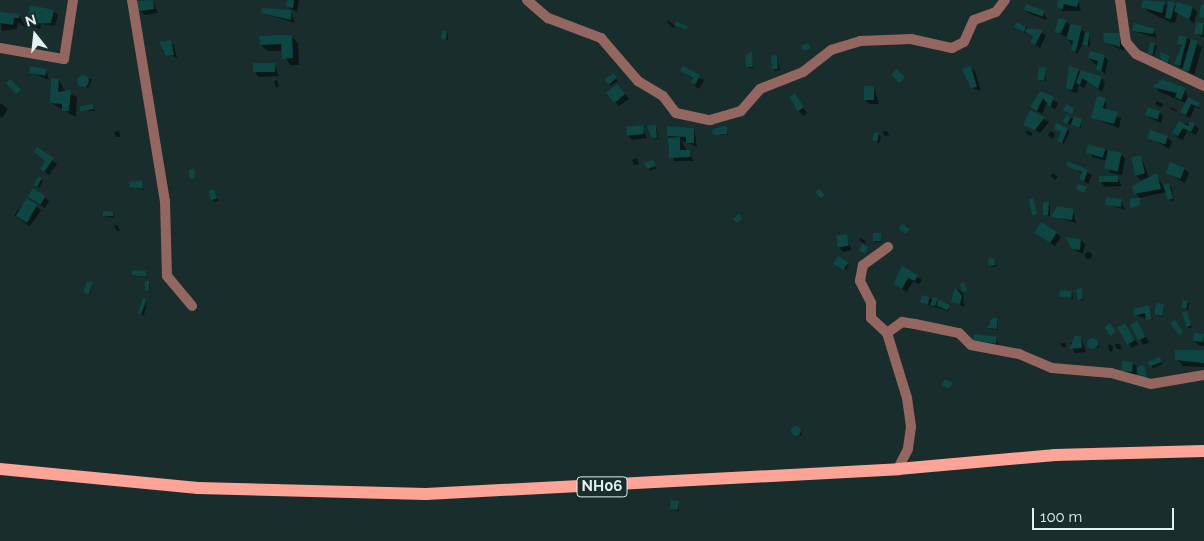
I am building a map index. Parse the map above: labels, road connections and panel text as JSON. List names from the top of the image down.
{
  "streets": {
    "main road": ["NH06"]
  },
  "scale_bar": "100 m",
  "north": "top"
}
